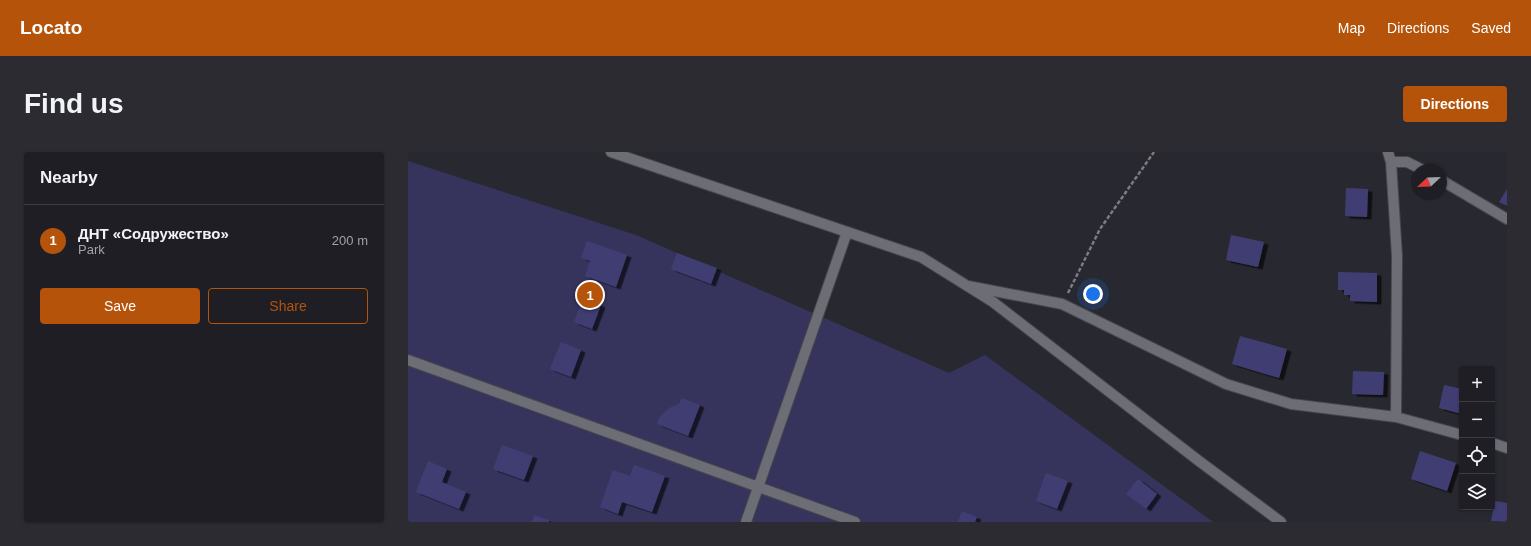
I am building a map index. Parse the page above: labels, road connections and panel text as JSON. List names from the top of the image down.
{
  "north": "bottom left",
  "page": {
    "header": "Locato",
    "nav": ["Map", "Directions", "Saved"],
    "buttons": [
      "Directions",
      ["Save", "Share"]
    ],
    "title": "Find us",
    "heading": "Nearby",
    "list": [
      {
        "mark": "1",
        "name": "ДНТ «Содружество»",
        "note": "Park",
        "value": "200 m"
      }
    ],
    "pins": "1",
    "map_buttons": ["+", "−"]
  }
}
